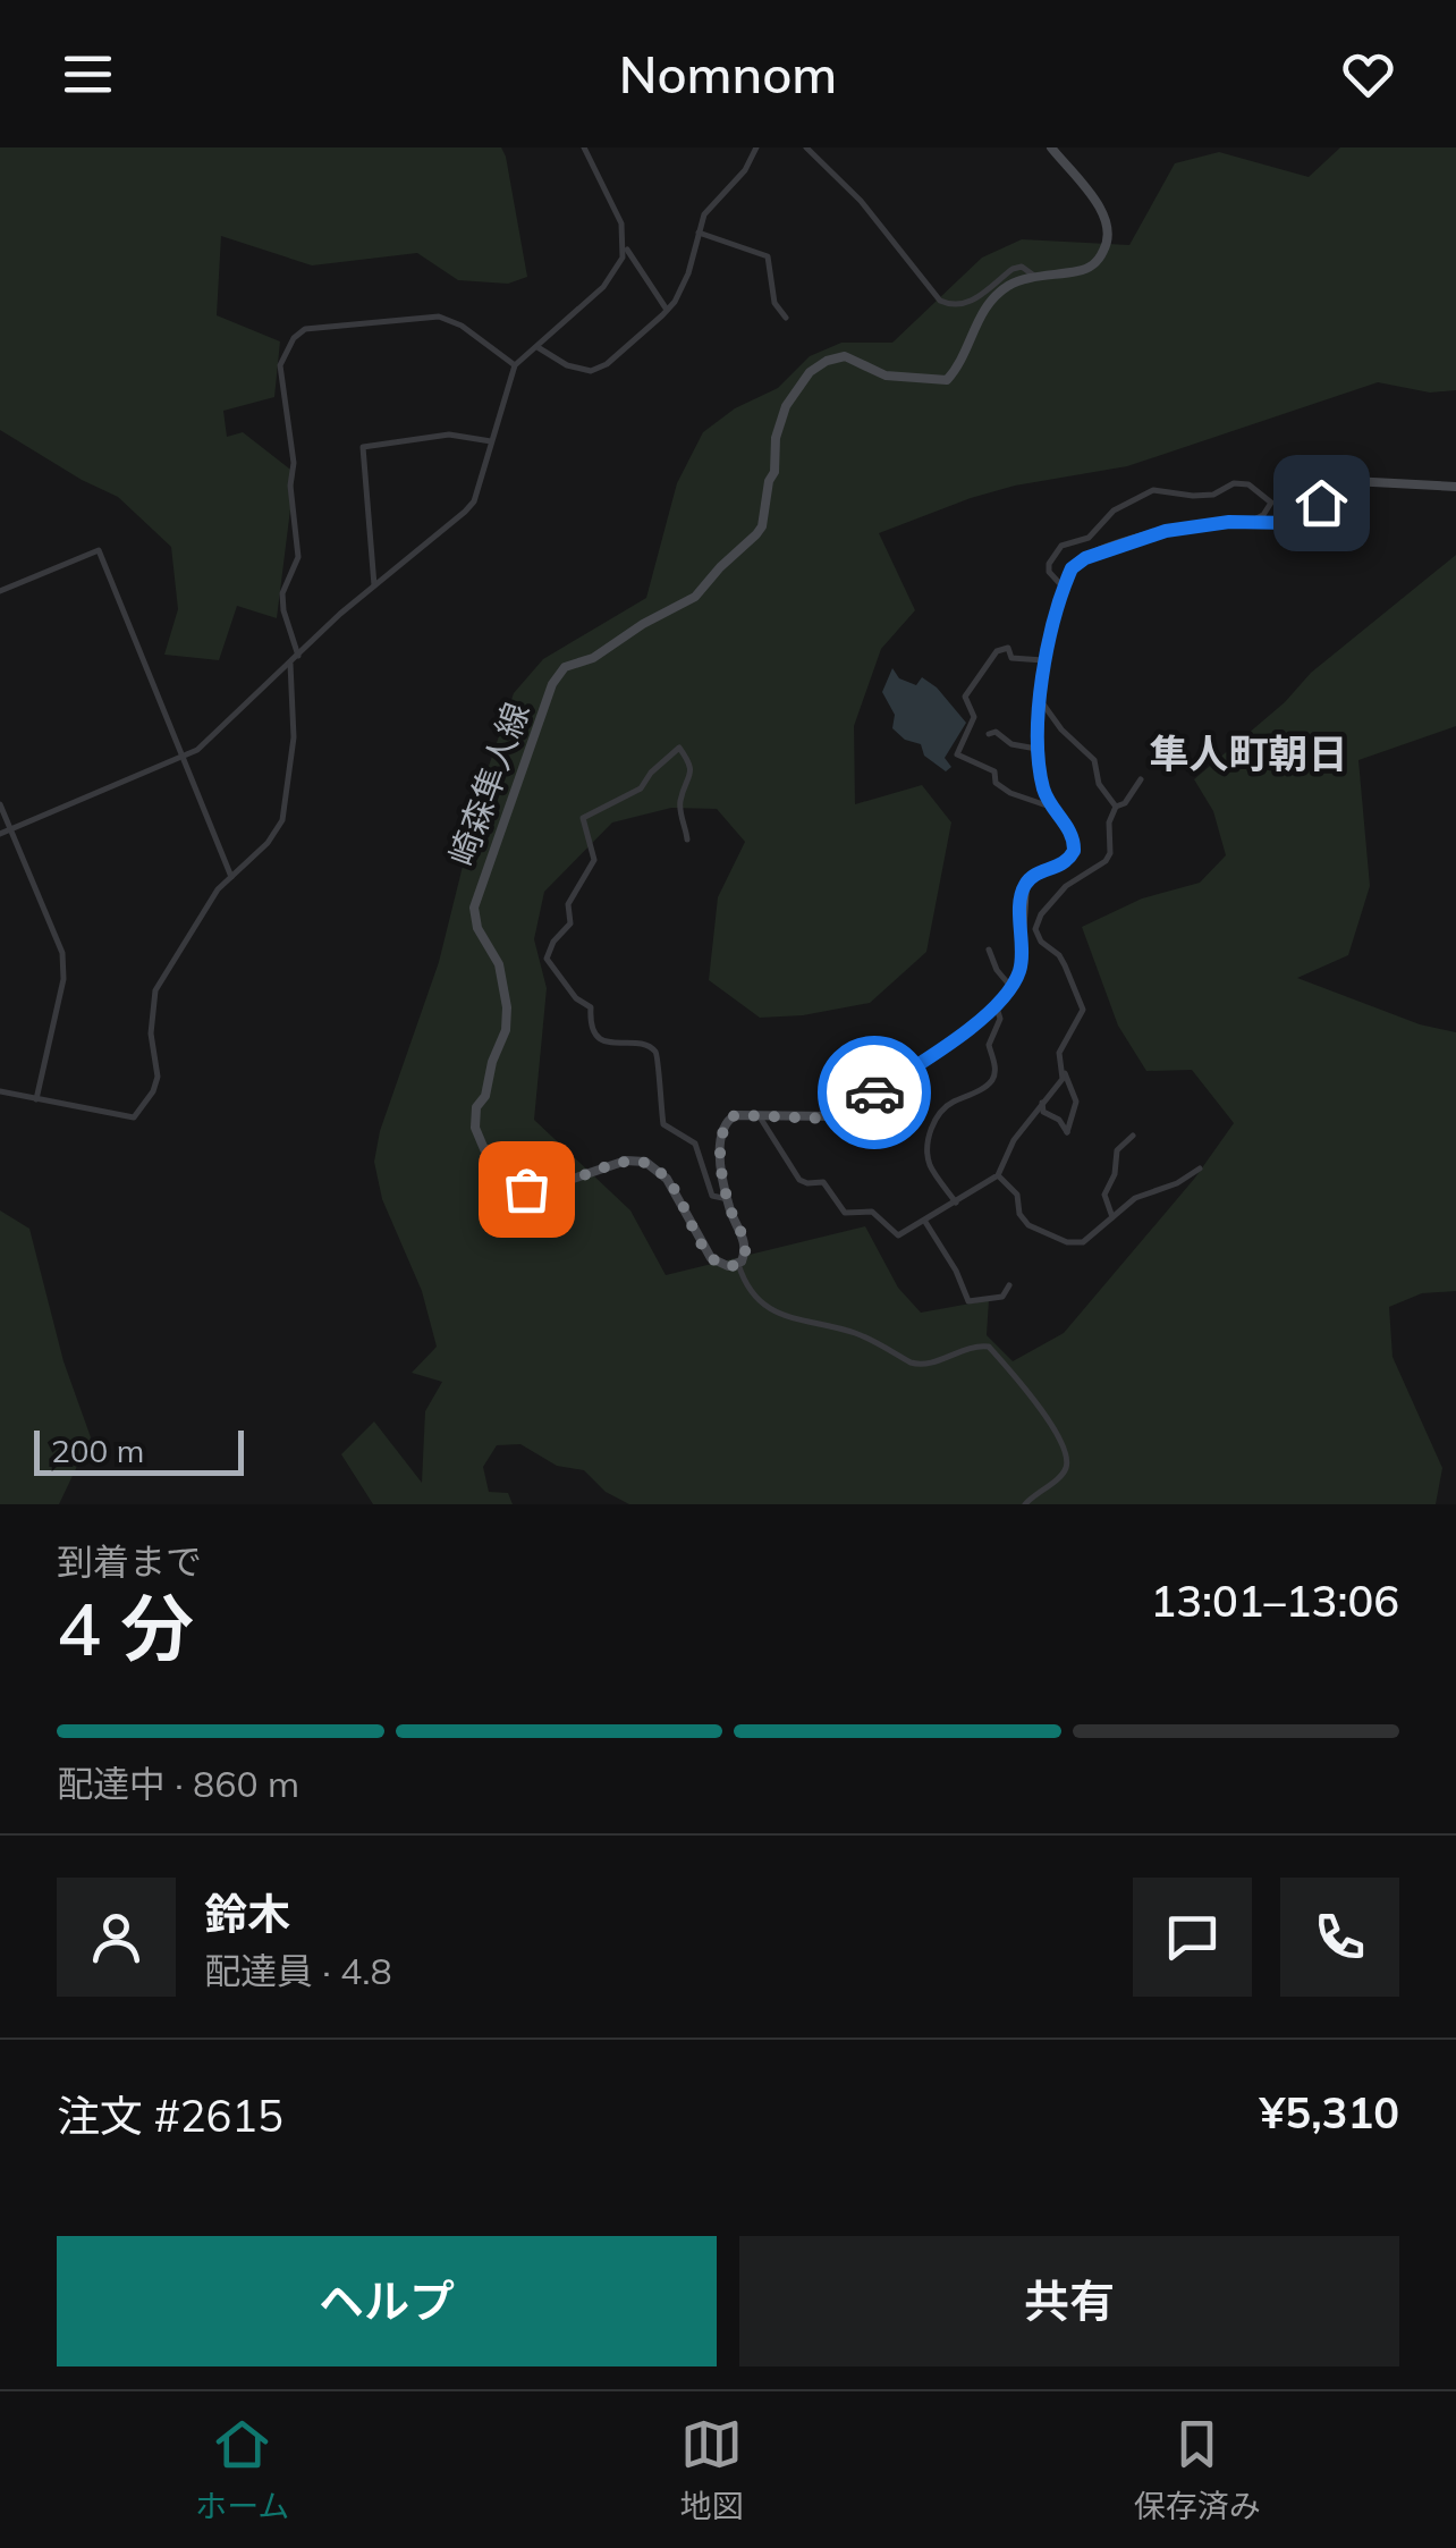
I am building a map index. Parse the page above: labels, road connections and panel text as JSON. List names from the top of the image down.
{
  "streets": {
    "main road": ["崎森隼人線"]
  },
  "districts": ["隼人町朝日"],
  "scale_bar": "200 m",
  "page": {
    "header": "Nomnom",
    "scale": "200 m",
    "heading": ["4 分", "到着まで", "13:01–13:06"],
    "panel": [
      "鈴木",
      "配達員 · 4.8",
      "注文 #2615",
      "¥5,310"
    ],
    "bar": "配達中 · 860 m",
    "buttons": ["ヘルプ", "共有"],
    "tabs": ["ホーム", "地図", "保存済み"]
  }
}
